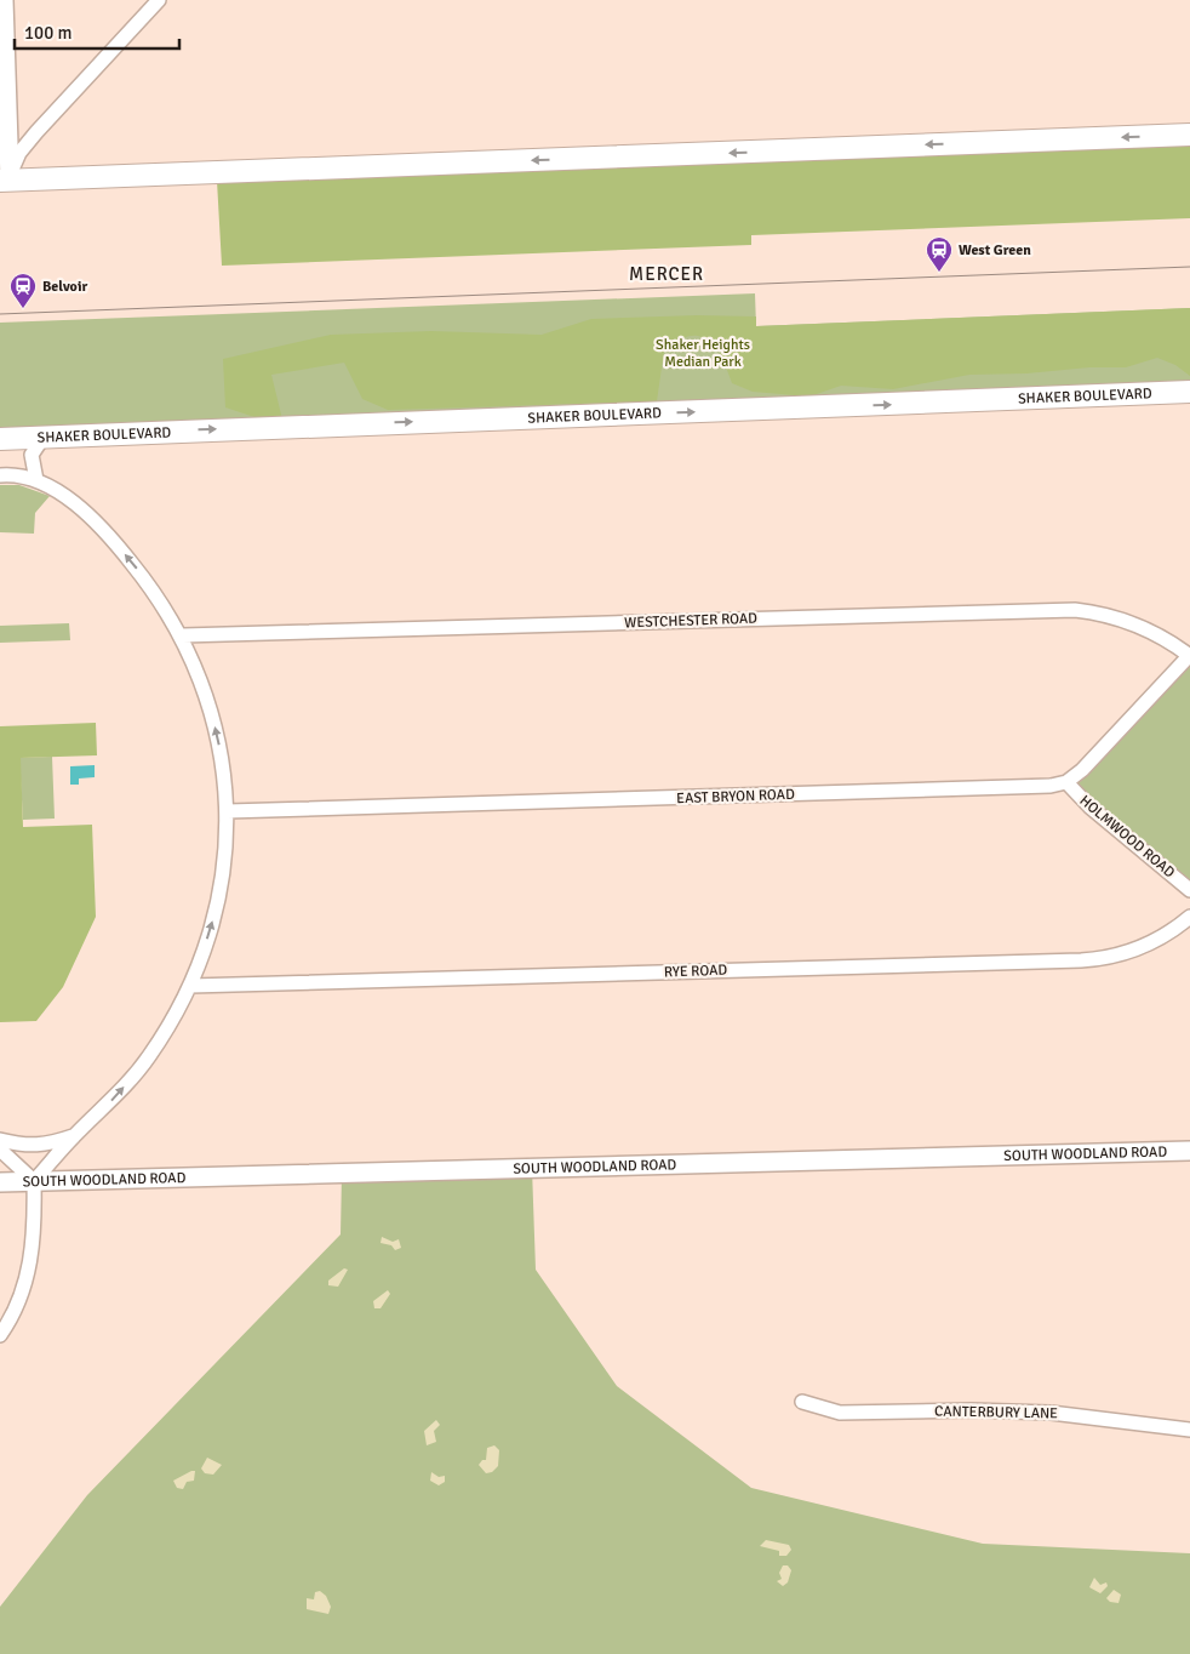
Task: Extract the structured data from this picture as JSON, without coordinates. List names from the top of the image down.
{
  "streets": {
    "main road": ["SHAKER BOULEVARD"],
    "street": [
      "WESTCHESTER ROAD",
      "EAST BRYON ROAD",
      "HOLMWOOD ROAD",
      "RYE ROAD",
      "SOUTH WOODLAND ROAD",
      "CANTERBURY LANE"
    ]
  },
  "crossings": [
    ["EAST BRYON ROAD", "HOLMWOOD ROAD"]
  ],
  "one_way": ["SHAKER BOULEVARD"],
  "districts": ["MERCER"],
  "parks": ["Shaker Heights Median Park"],
  "places": {
    "station": ["West Green", "Belvoir"]
  },
  "scale_bar": "100 m"
}
